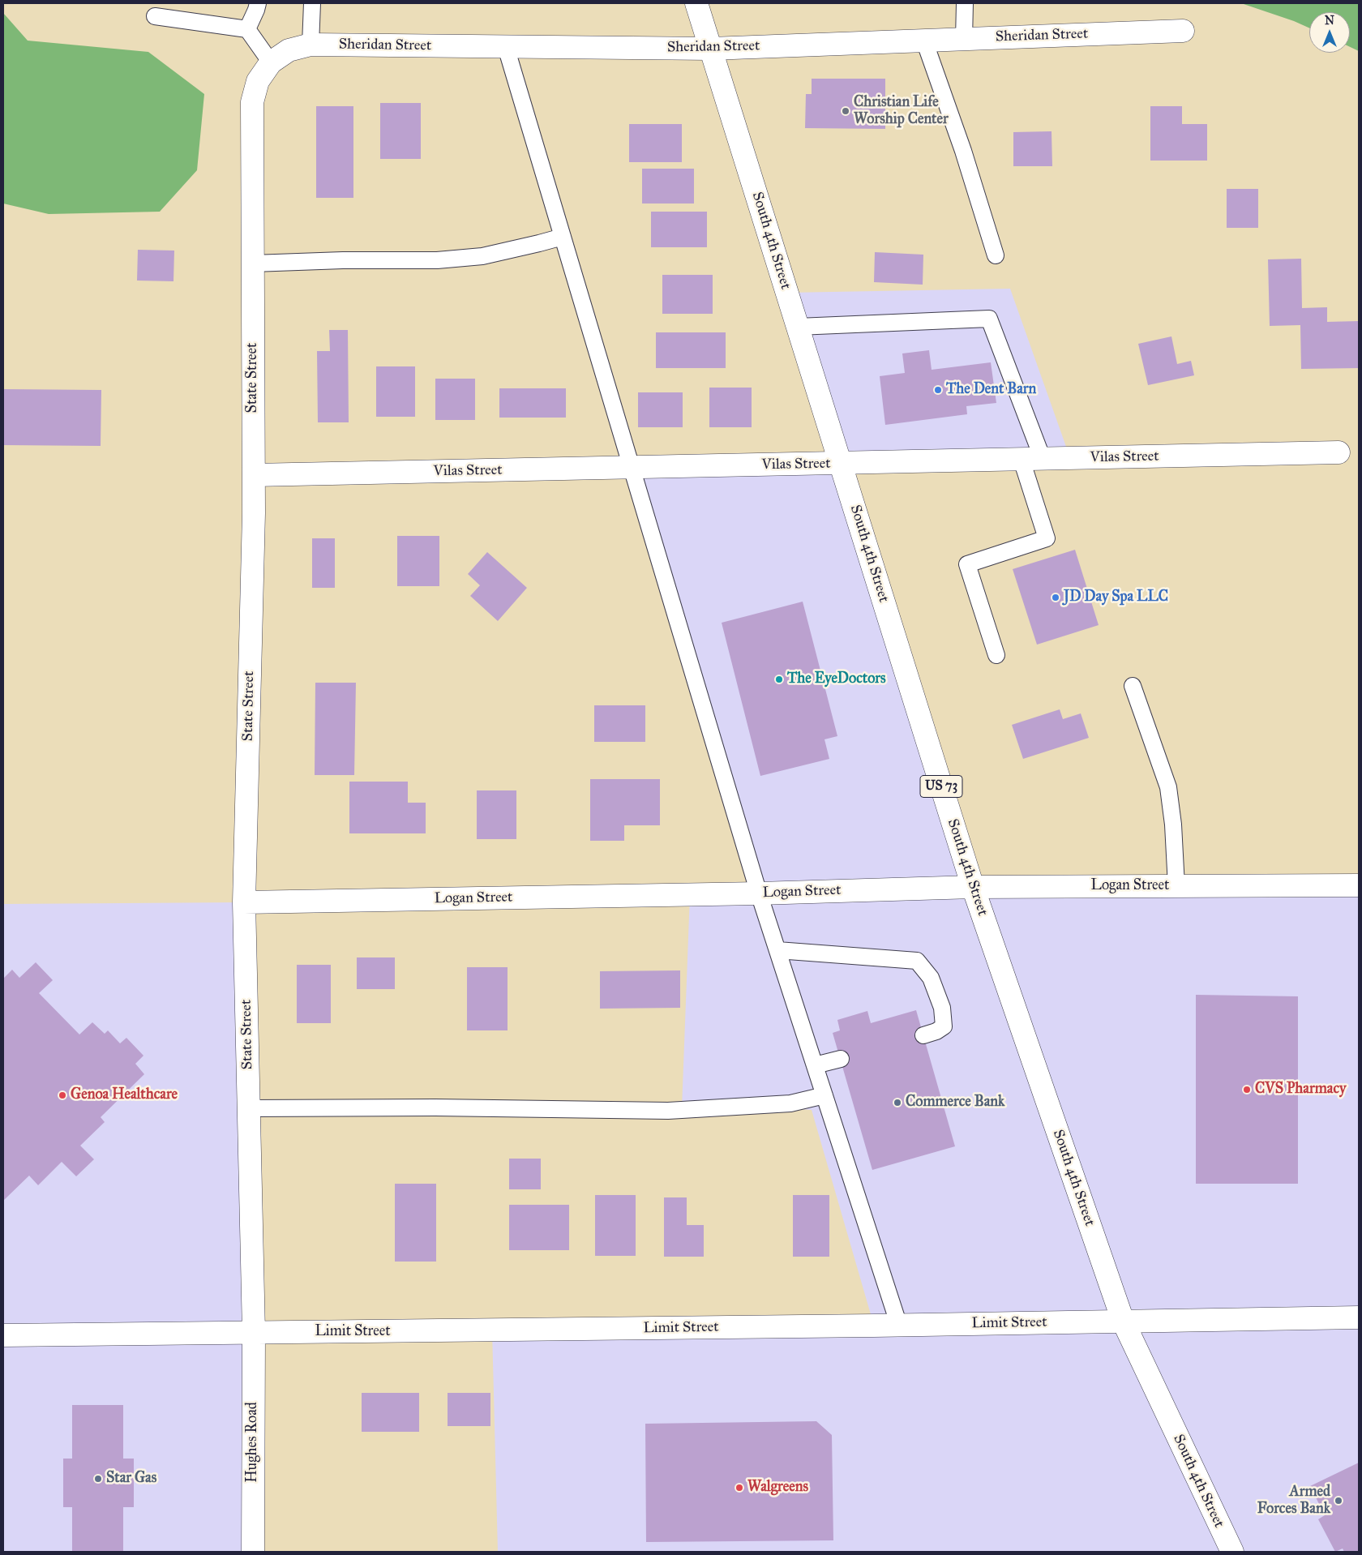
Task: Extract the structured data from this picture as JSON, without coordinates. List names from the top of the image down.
{
  "streets": {
    "main road": [
      "Sheridan Street",
      "South 4th Street",
      "State Street",
      "Vilas Street",
      "US 73",
      "Logan Street",
      "Limit Street",
      "Hughes Road"
    ]
  },
  "crossings": [
    ["Sheridan Street", "South 4th Street"],
    ["Sheridan Street", "State Street"],
    ["South 4th Street", "Vilas Street"],
    ["South 4th Street", "Logan Street"],
    ["South 4th Street", "Limit Street"],
    ["State Street", "Vilas Street"],
    ["State Street", "Logan Street"],
    ["State Street", "Limit Street"],
    ["State Street", "Hughes Road"],
    ["Limit Street", "Hughes Road"]
  ],
  "places": [
    "Christian Life Worship Center",
    "The Dent Barn",
    "JD Day Spa LLC",
    "The EyeDoctors",
    "CVS Pharmacy",
    "Genoa Healthcare",
    "Commerce Bank",
    "Star Gas",
    "Walgreens",
    "Armed Forces Bank"
  ],
  "north": "top"
}
